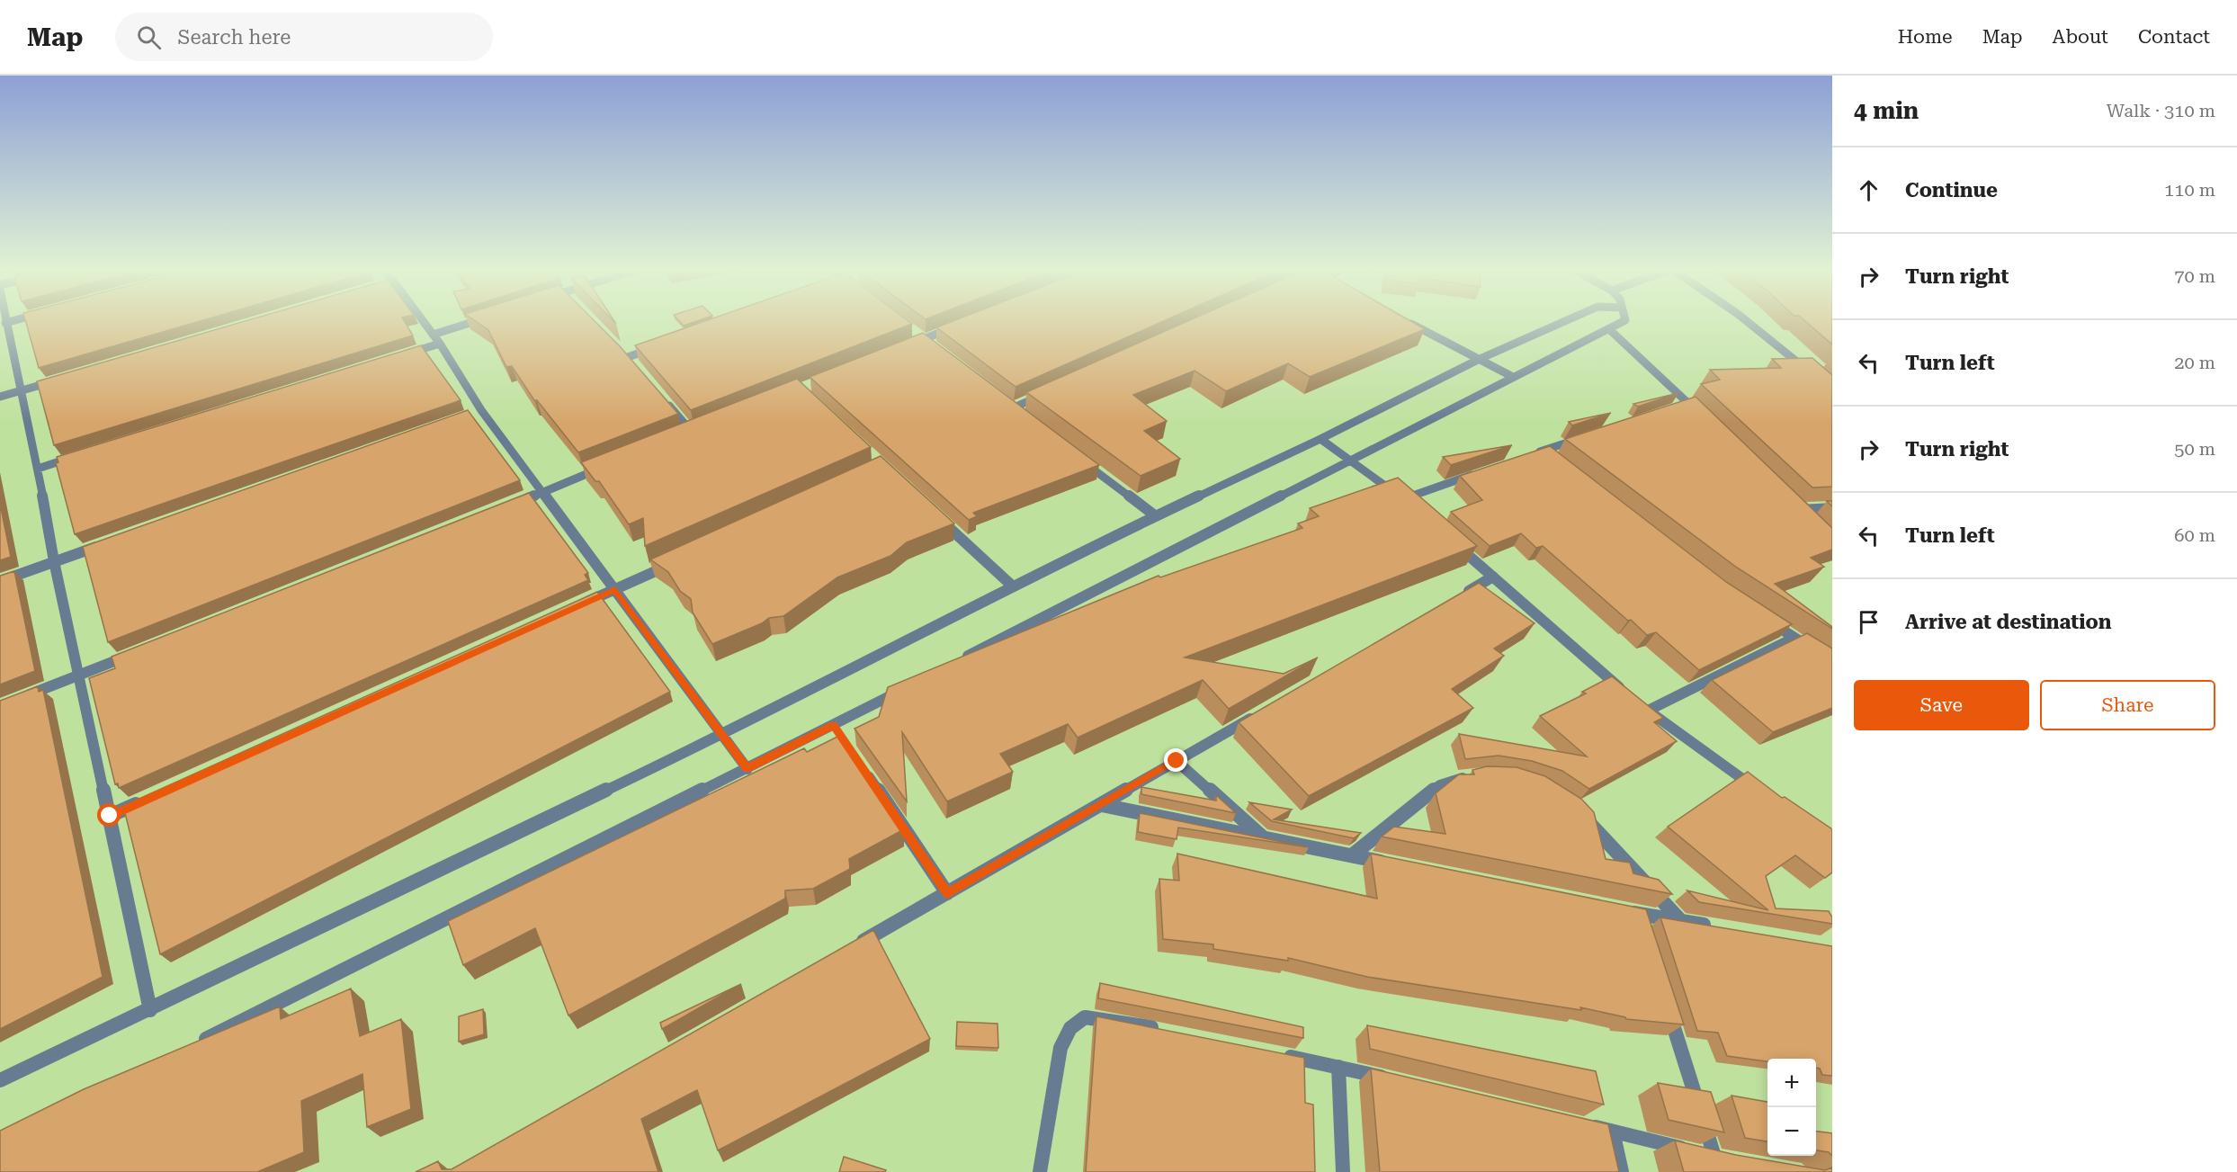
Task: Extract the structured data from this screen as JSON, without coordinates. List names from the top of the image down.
{
  "page": {
    "header": "Map",
    "search": "Search here",
    "nav": [
      "Home",
      "Map",
      "About",
      "Contact"
    ],
    "heading": ["4 min", "Walk · 310 m"],
    "list": [
      ["Continue", "110 m"],
      ["Turn right", "70 m"],
      ["Turn left", "20 m"],
      ["Turn right", "50 m"],
      ["Turn left", "60 m"],
      "Arrive at destination"
    ],
    "buttons": ["Save", "Share"],
    "map_buttons": ["+", "−"]
  }
}
